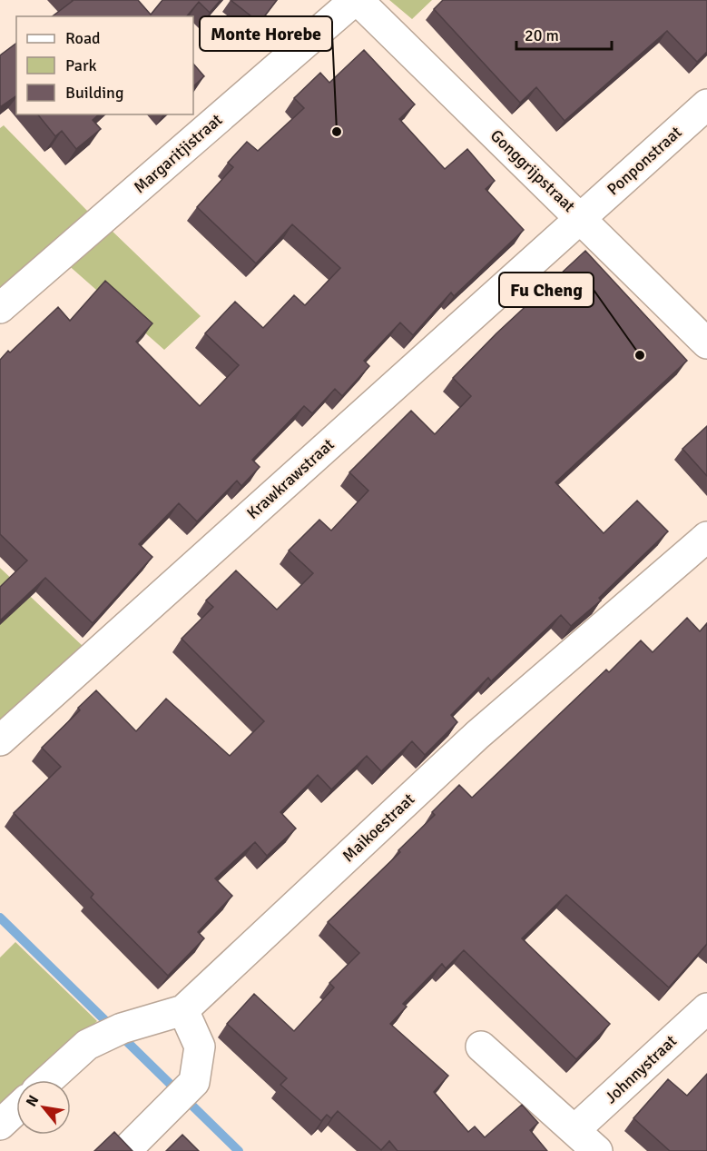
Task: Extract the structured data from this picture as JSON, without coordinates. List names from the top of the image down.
{
  "streets": {
    "street": [
      "Margaritjistraat",
      "Ponponstraat",
      "Gonggrijpstraat",
      "Krawkrawstraat",
      "Maikoestraat",
      "Johnnystraat"
    ]
  },
  "crossings": [
    ["Margaritjistraat", "Gonggrijpstraat"],
    ["Ponponstraat", "Gonggrijpstraat"],
    ["Ponponstraat", "Krawkrawstraat"],
    ["Gonggrijpstraat", "Krawkrawstraat"]
  ],
  "places": ["Monte Horebe", "Fu Cheng"],
  "legend": ["Road", "Park", "Building"],
  "scale_bar": "20 m",
  "north": "top left"
}
